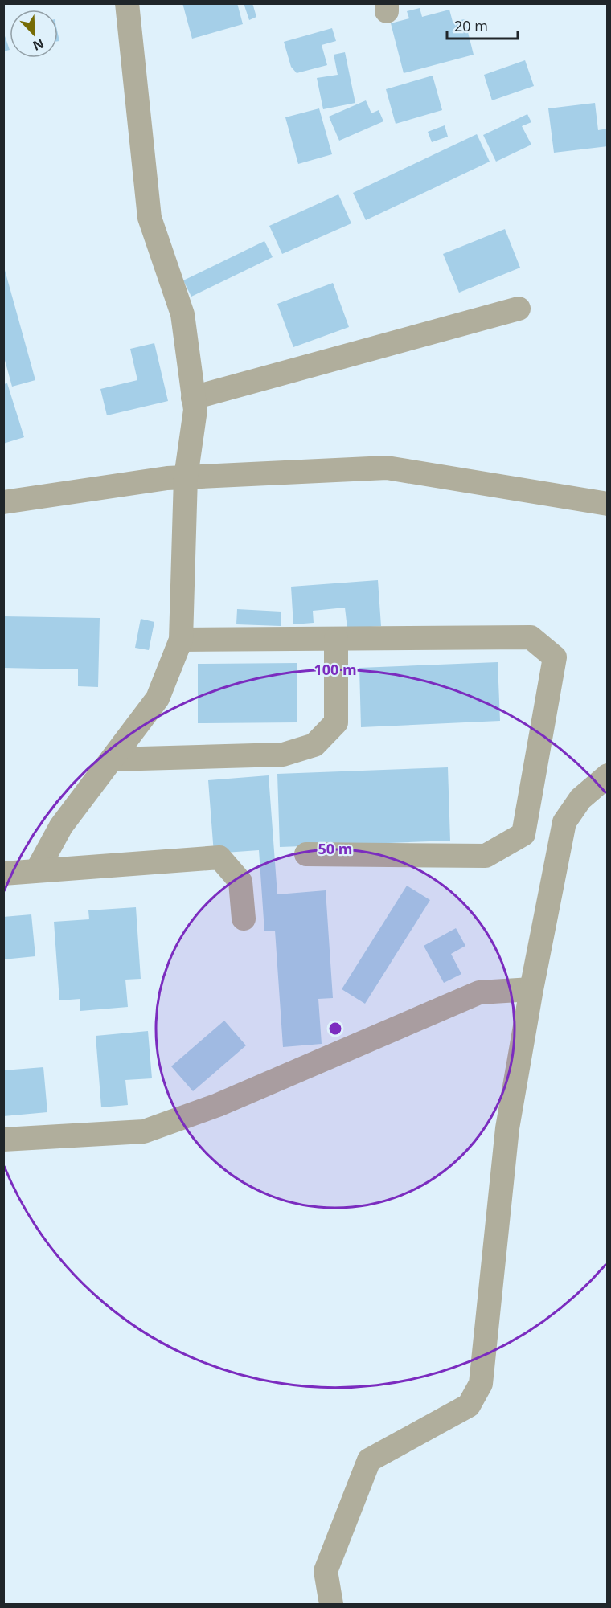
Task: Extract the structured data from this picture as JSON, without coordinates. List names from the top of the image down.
{
  "scale_bar": "20 m",
  "north": "bottom right",
  "rings": ["100 m", "50 m"]
}
